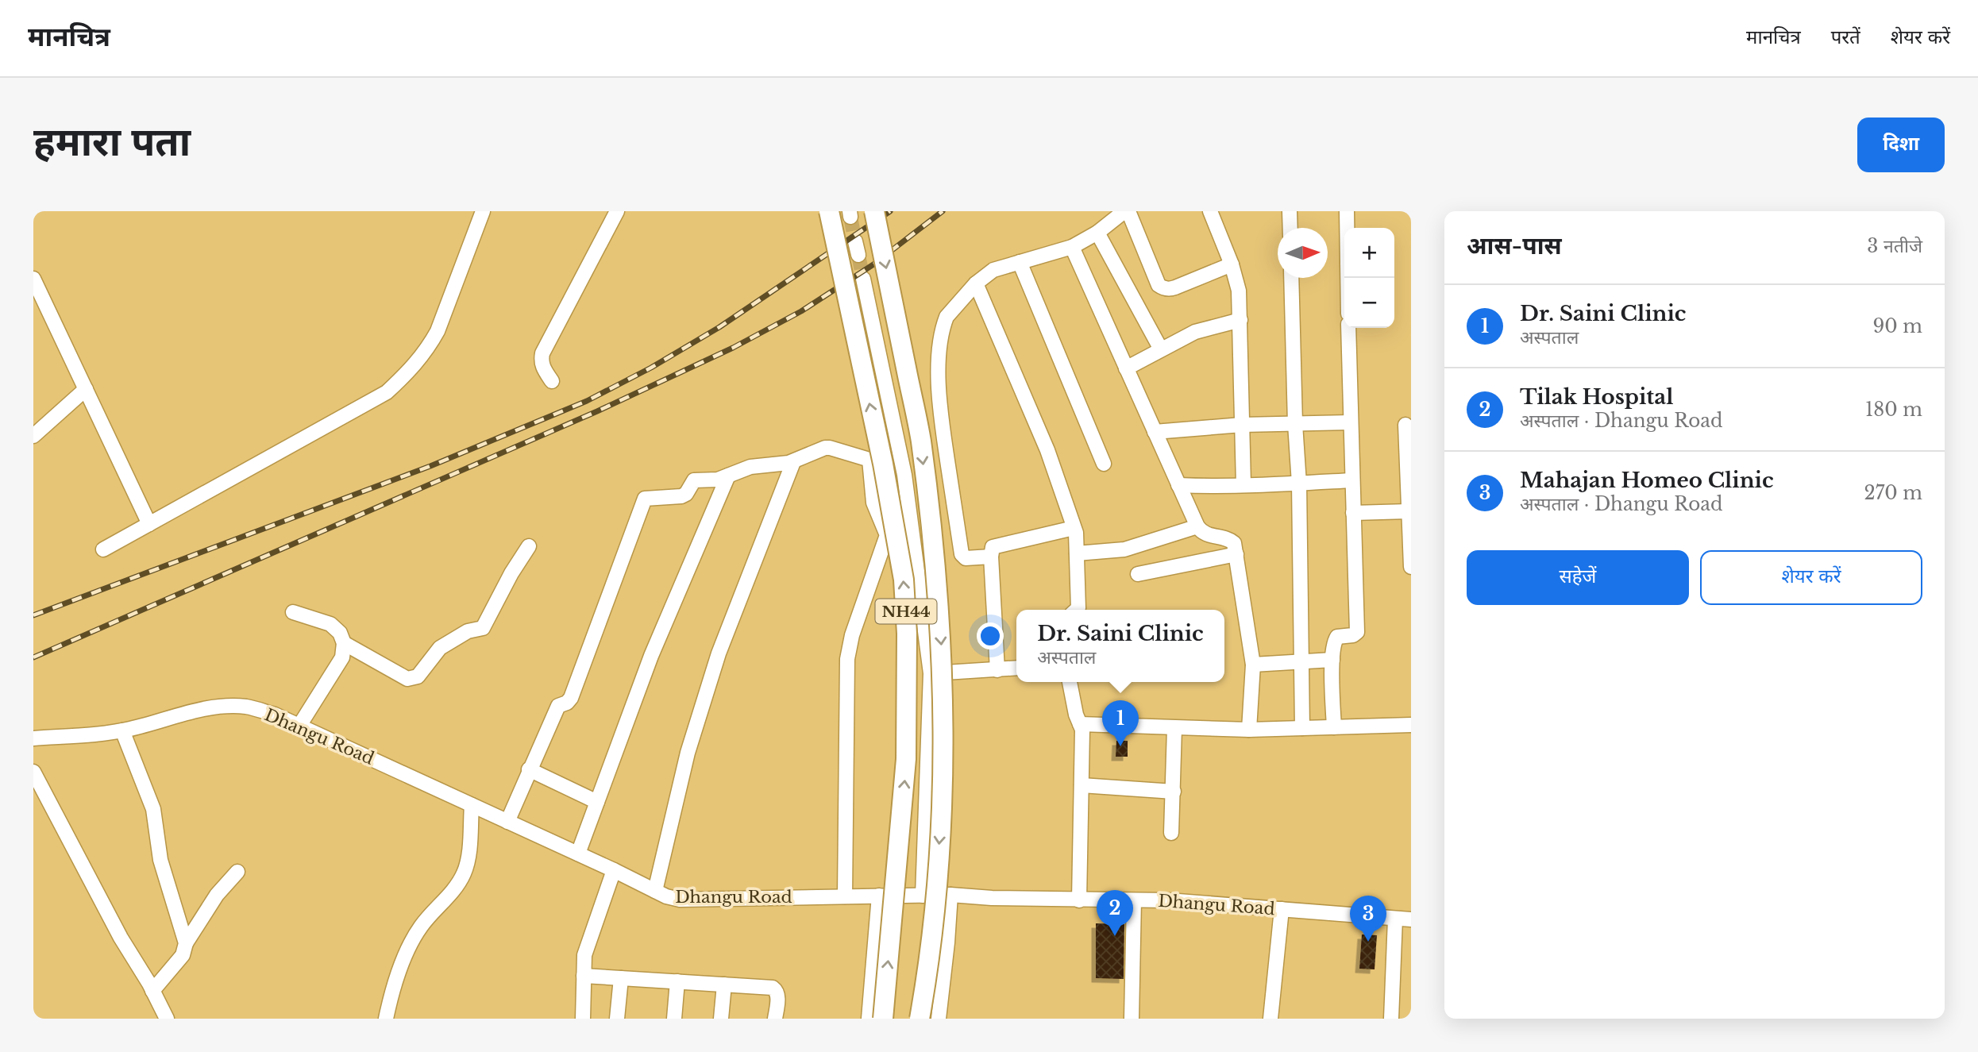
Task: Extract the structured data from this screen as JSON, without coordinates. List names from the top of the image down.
{
  "streets": {
    "highway": ["NH44"],
    "street": ["Dhangu Road"]
  },
  "north": "right",
  "page": {
    "header": "मानचित्र",
    "nav": ["मानचित्र", "परतें", "शेयर करें"],
    "title": "हमारा पता",
    "buttons": [
      "दिशा",
      ["सहेजें", "शेयर करें"]
    ],
    "heading": ["आस-पास", "3 नतीजे"],
    "map_buttons": ["+", "−"],
    "list": [
      {
        "mark": "1",
        "name": "Dr. Saini Clinic",
        "note": "अस्पताल",
        "value": "90 m"
      },
      {
        "mark": "2",
        "name": "Tilak Hospital",
        "note": "अस्पताल · Dhangu Road",
        "value": "180 m"
      },
      {
        "mark": "3",
        "name": "Mahajan Homeo Clinic",
        "note": "अस्पताल · Dhangu Road",
        "value": "270 m"
      }
    ],
    "popup": ["Dr. Saini Clinic", "अस्पताल"],
    "pins": ["1", "2", "3"]
  }
}
